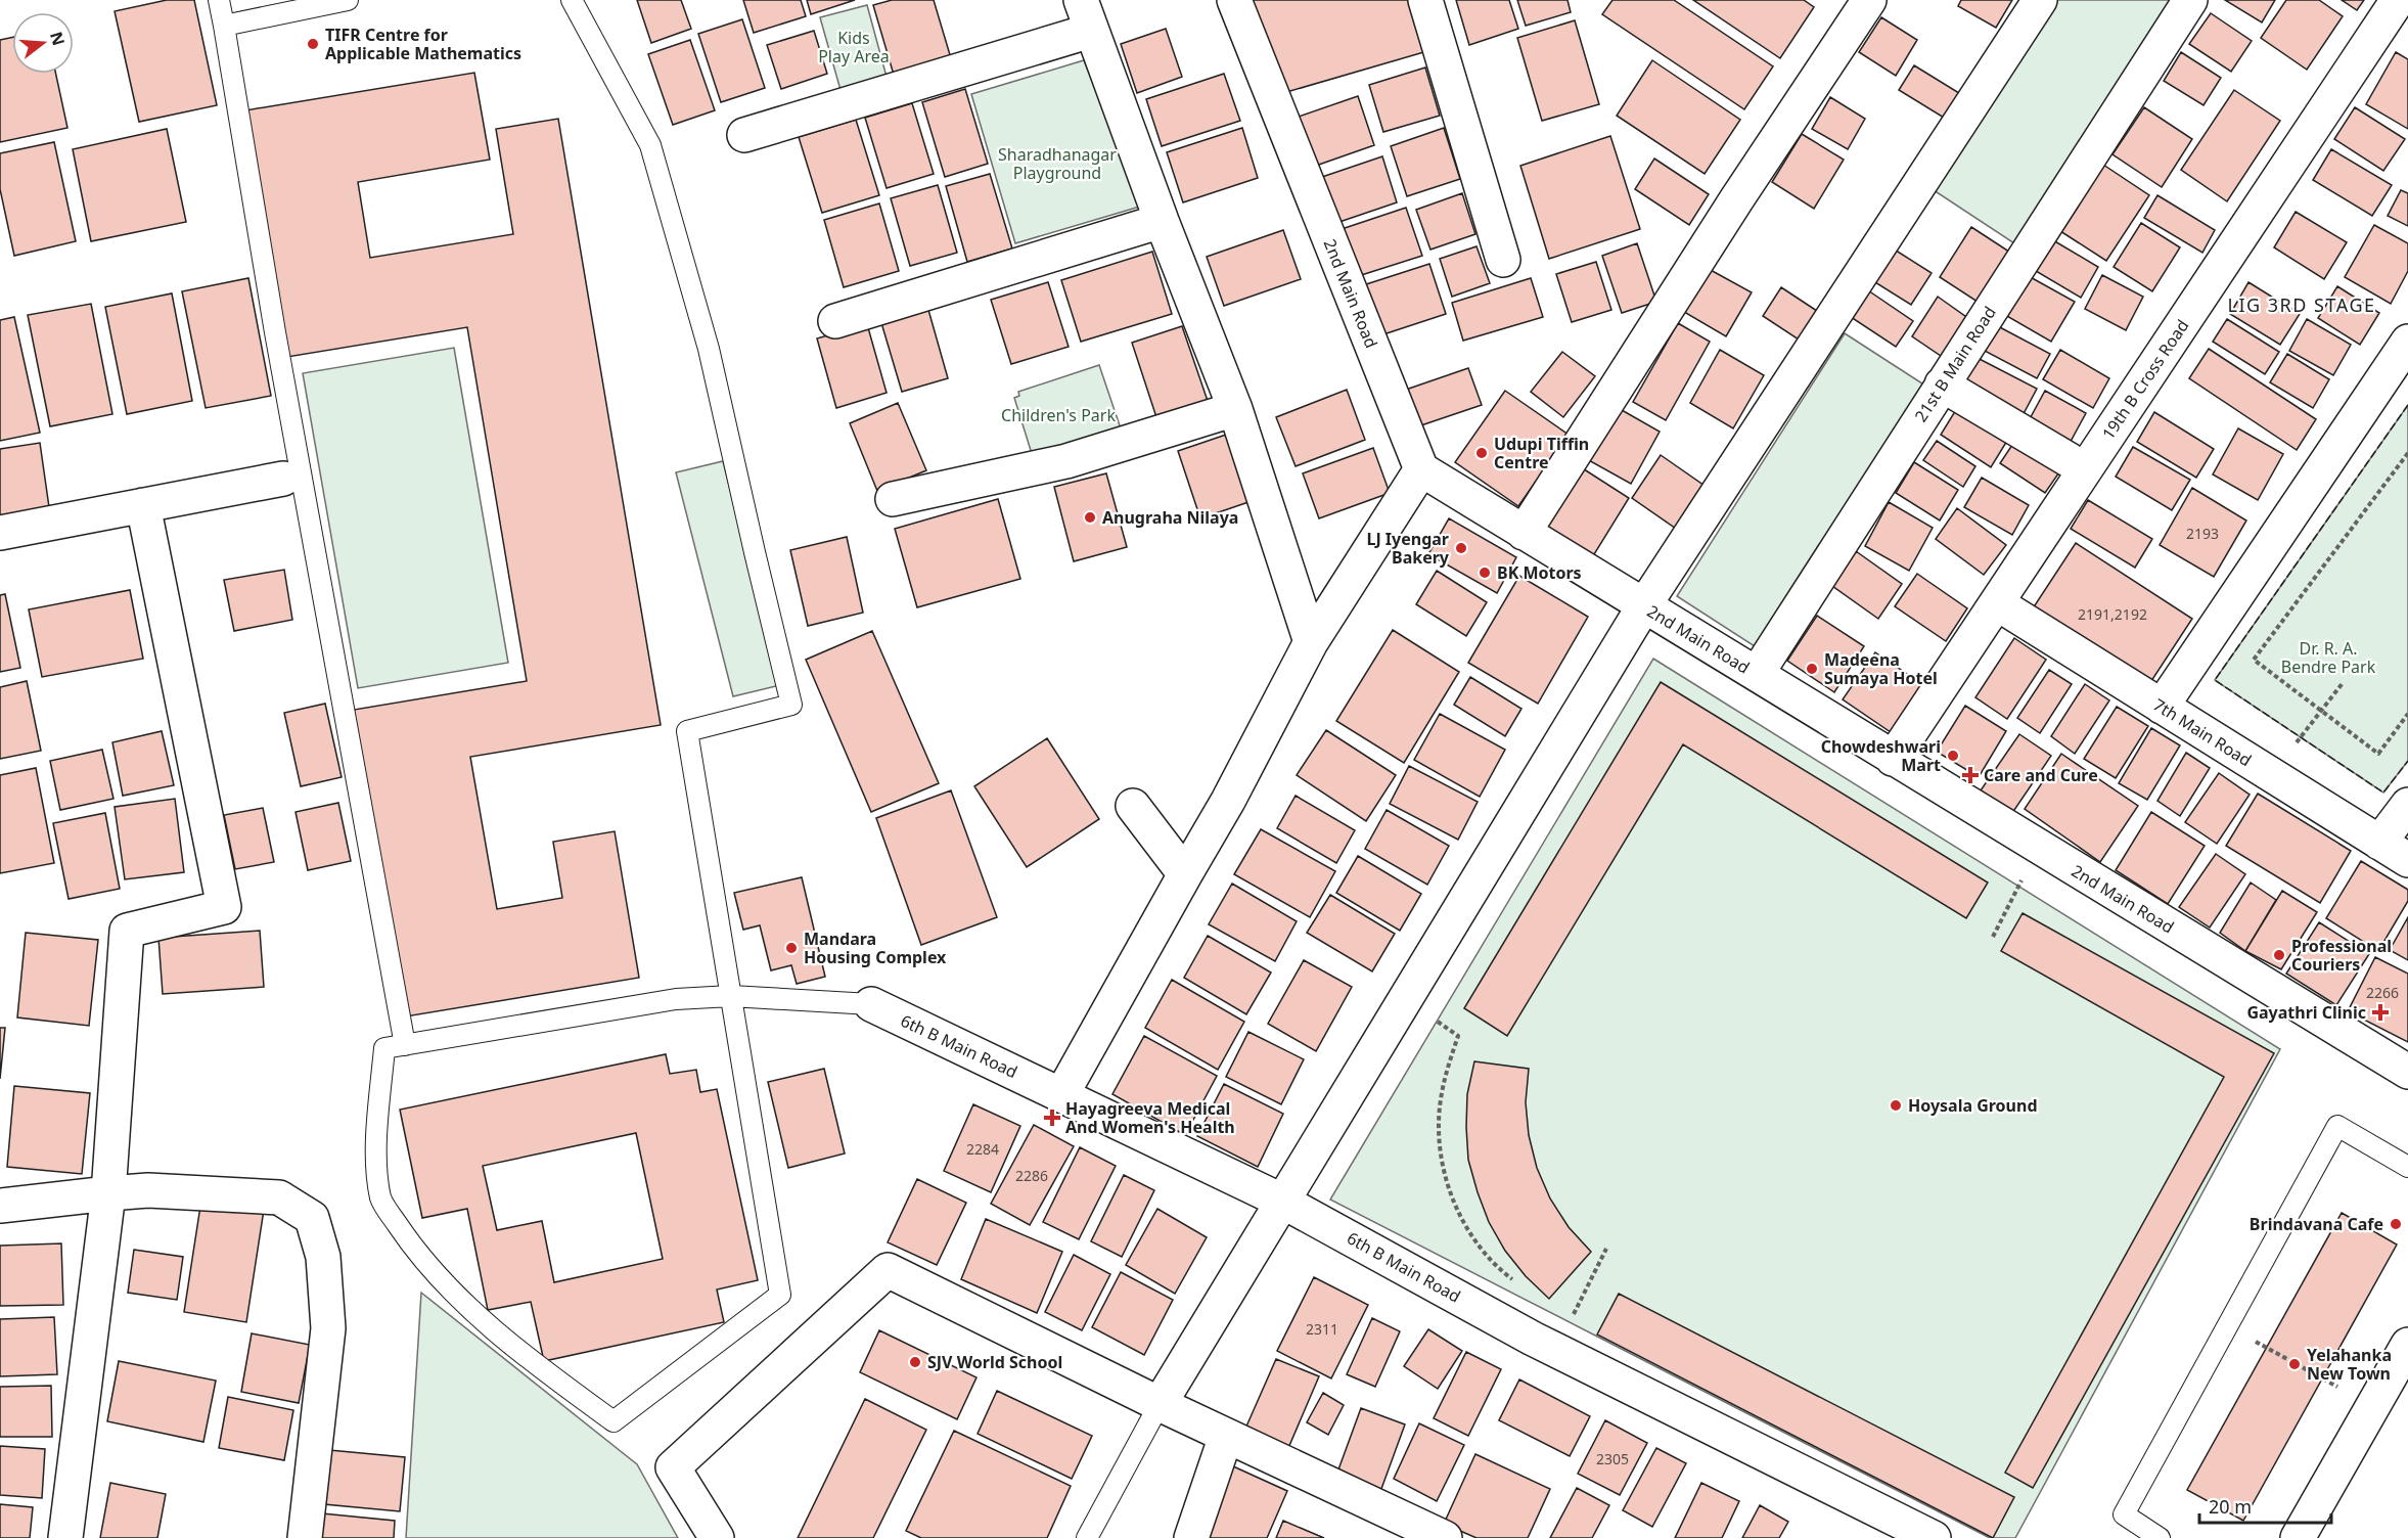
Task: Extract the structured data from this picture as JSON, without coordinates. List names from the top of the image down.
{
  "streets": {
    "street": [
      "2nd Main Road",
      "21st B Main Road",
      "19th B Cross Road",
      "7th Main Road",
      "6th B Main Road"
    ]
  },
  "crossings": [
    ["2nd Main Road", "21st B Main Road"],
    ["2nd Main Road", "19th B Cross Road"],
    ["19th B Cross Road", "7th Main Road"]
  ],
  "districts": ["LIG 3RD STAGE"],
  "parks": [
    "Kids Play Area",
    "Sharadhanagar Playground",
    "Children's Park",
    "Dr. R. A. Bendre Park"
  ],
  "places": {
    "other": [
      "TIFR Centre for Applicable Mathematics",
      "Udupi Tiffin Centre",
      "Anugraha Nilaya",
      "LJ Iyengar Bakery",
      "BK Motors",
      "Madeena Sumaya Hotel",
      "Chowdeshwari Mart",
      "Mandara Housing Complex",
      "Professional Couriers",
      "Hoysala Ground",
      "Brindavana Cafe",
      "SJV World School",
      "Yelahanka New Town"
    ],
    "health": ["Care and Cure", "Gayathri Clinic", "Hayagreeva Medical And Women's Health"]
  },
  "house_numbers": [
    "2193",
    "2191,2192",
    "2266",
    "2284",
    "2286",
    "2311",
    "2305"
  ],
  "scale_bar": "20 m",
  "north": "right"
}
